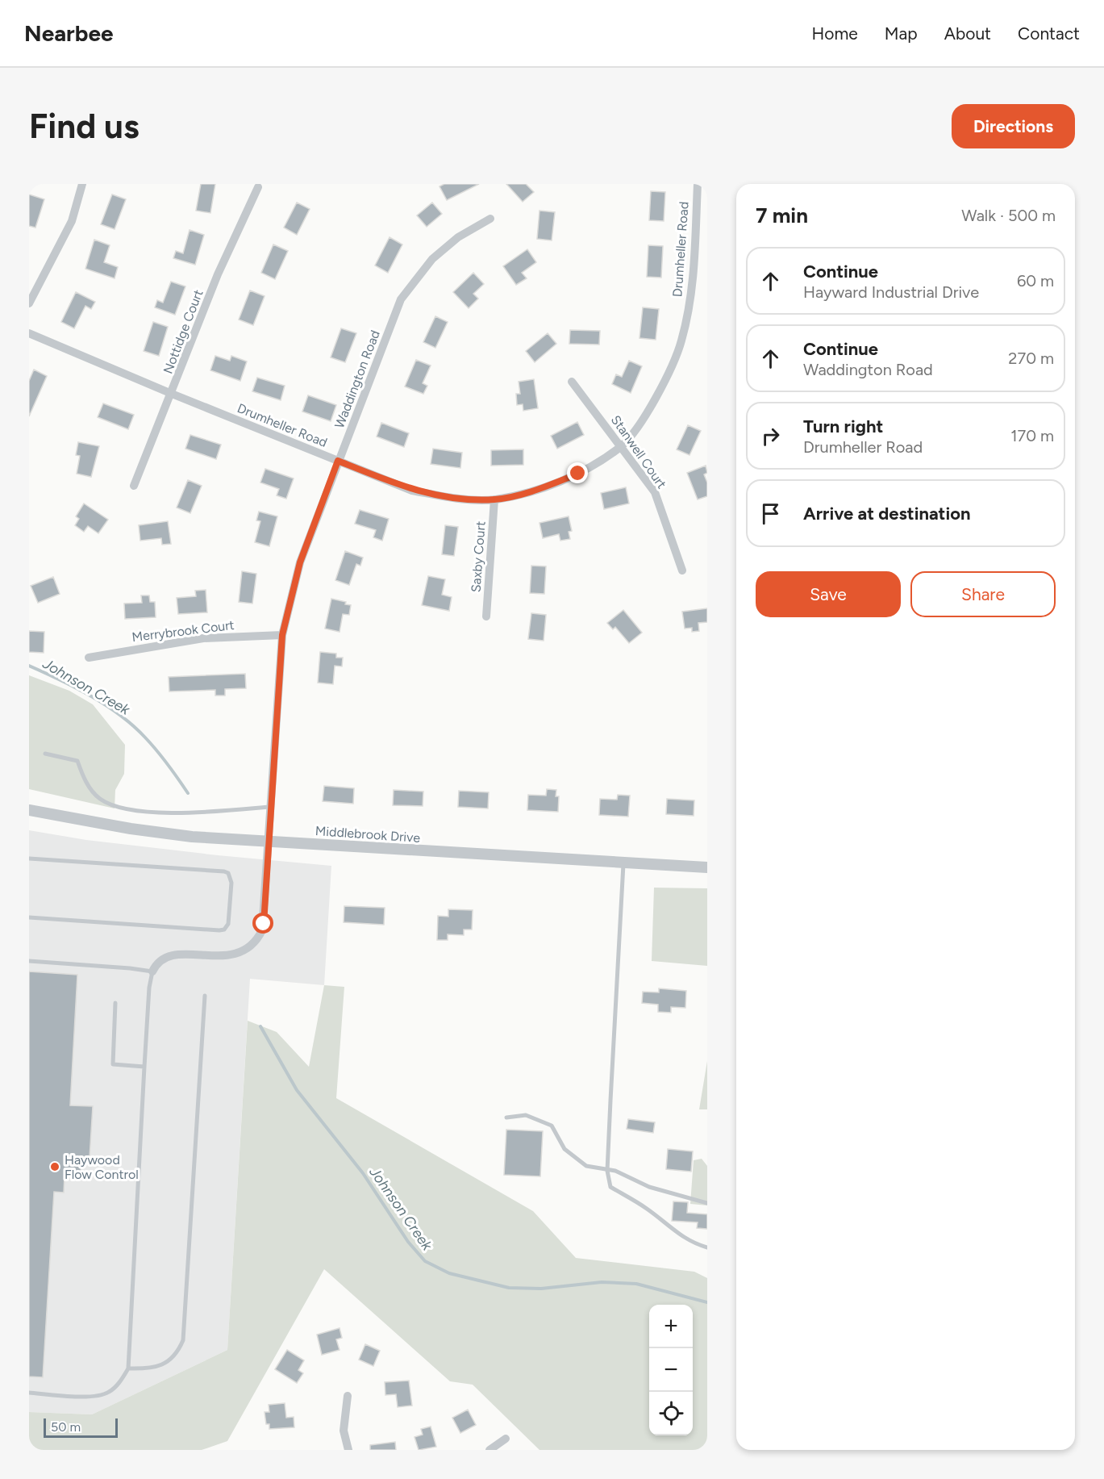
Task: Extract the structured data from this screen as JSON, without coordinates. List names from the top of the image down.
{
  "streets": {
    "street": [
      "Drumheller Road",
      "Nottidge Court",
      "Waddington Road",
      "Stanwell Court",
      "Saxby Court",
      "Merrybrook Court",
      "Middlebrook Drive"
    ]
  },
  "crossings": [
    ["Drumheller Road", "Nottidge Court"],
    ["Drumheller Road", "Waddington Road"],
    ["Drumheller Road", "Stanwell Court"],
    ["Drumheller Road", "Saxby Court"],
    ["Waddington Road", "Merrybrook Court"],
    ["Waddington Road", "Middlebrook Drive"]
  ],
  "water": ["Johnson Creek"],
  "places": ["Haywood Flow Control"],
  "scale_bar": "50 m",
  "page": {
    "header": "Nearbee",
    "nav": [
      "Home",
      "Map",
      "About",
      "Contact"
    ],
    "buttons": [
      "Directions",
      ["Save", "Share"]
    ],
    "title": "Find us",
    "heading": ["7 min", "Walk · 500 m"],
    "list": [
      ["Continue", "Hayward Industrial Drive", "60 m"],
      ["Continue", "Waddington Road", "270 m"],
      ["Turn right", "Drumheller Road", "170 m"],
      "Arrive at destination"
    ],
    "map_buttons": ["+", "−"],
    "scale": "50 m"
  }
}
